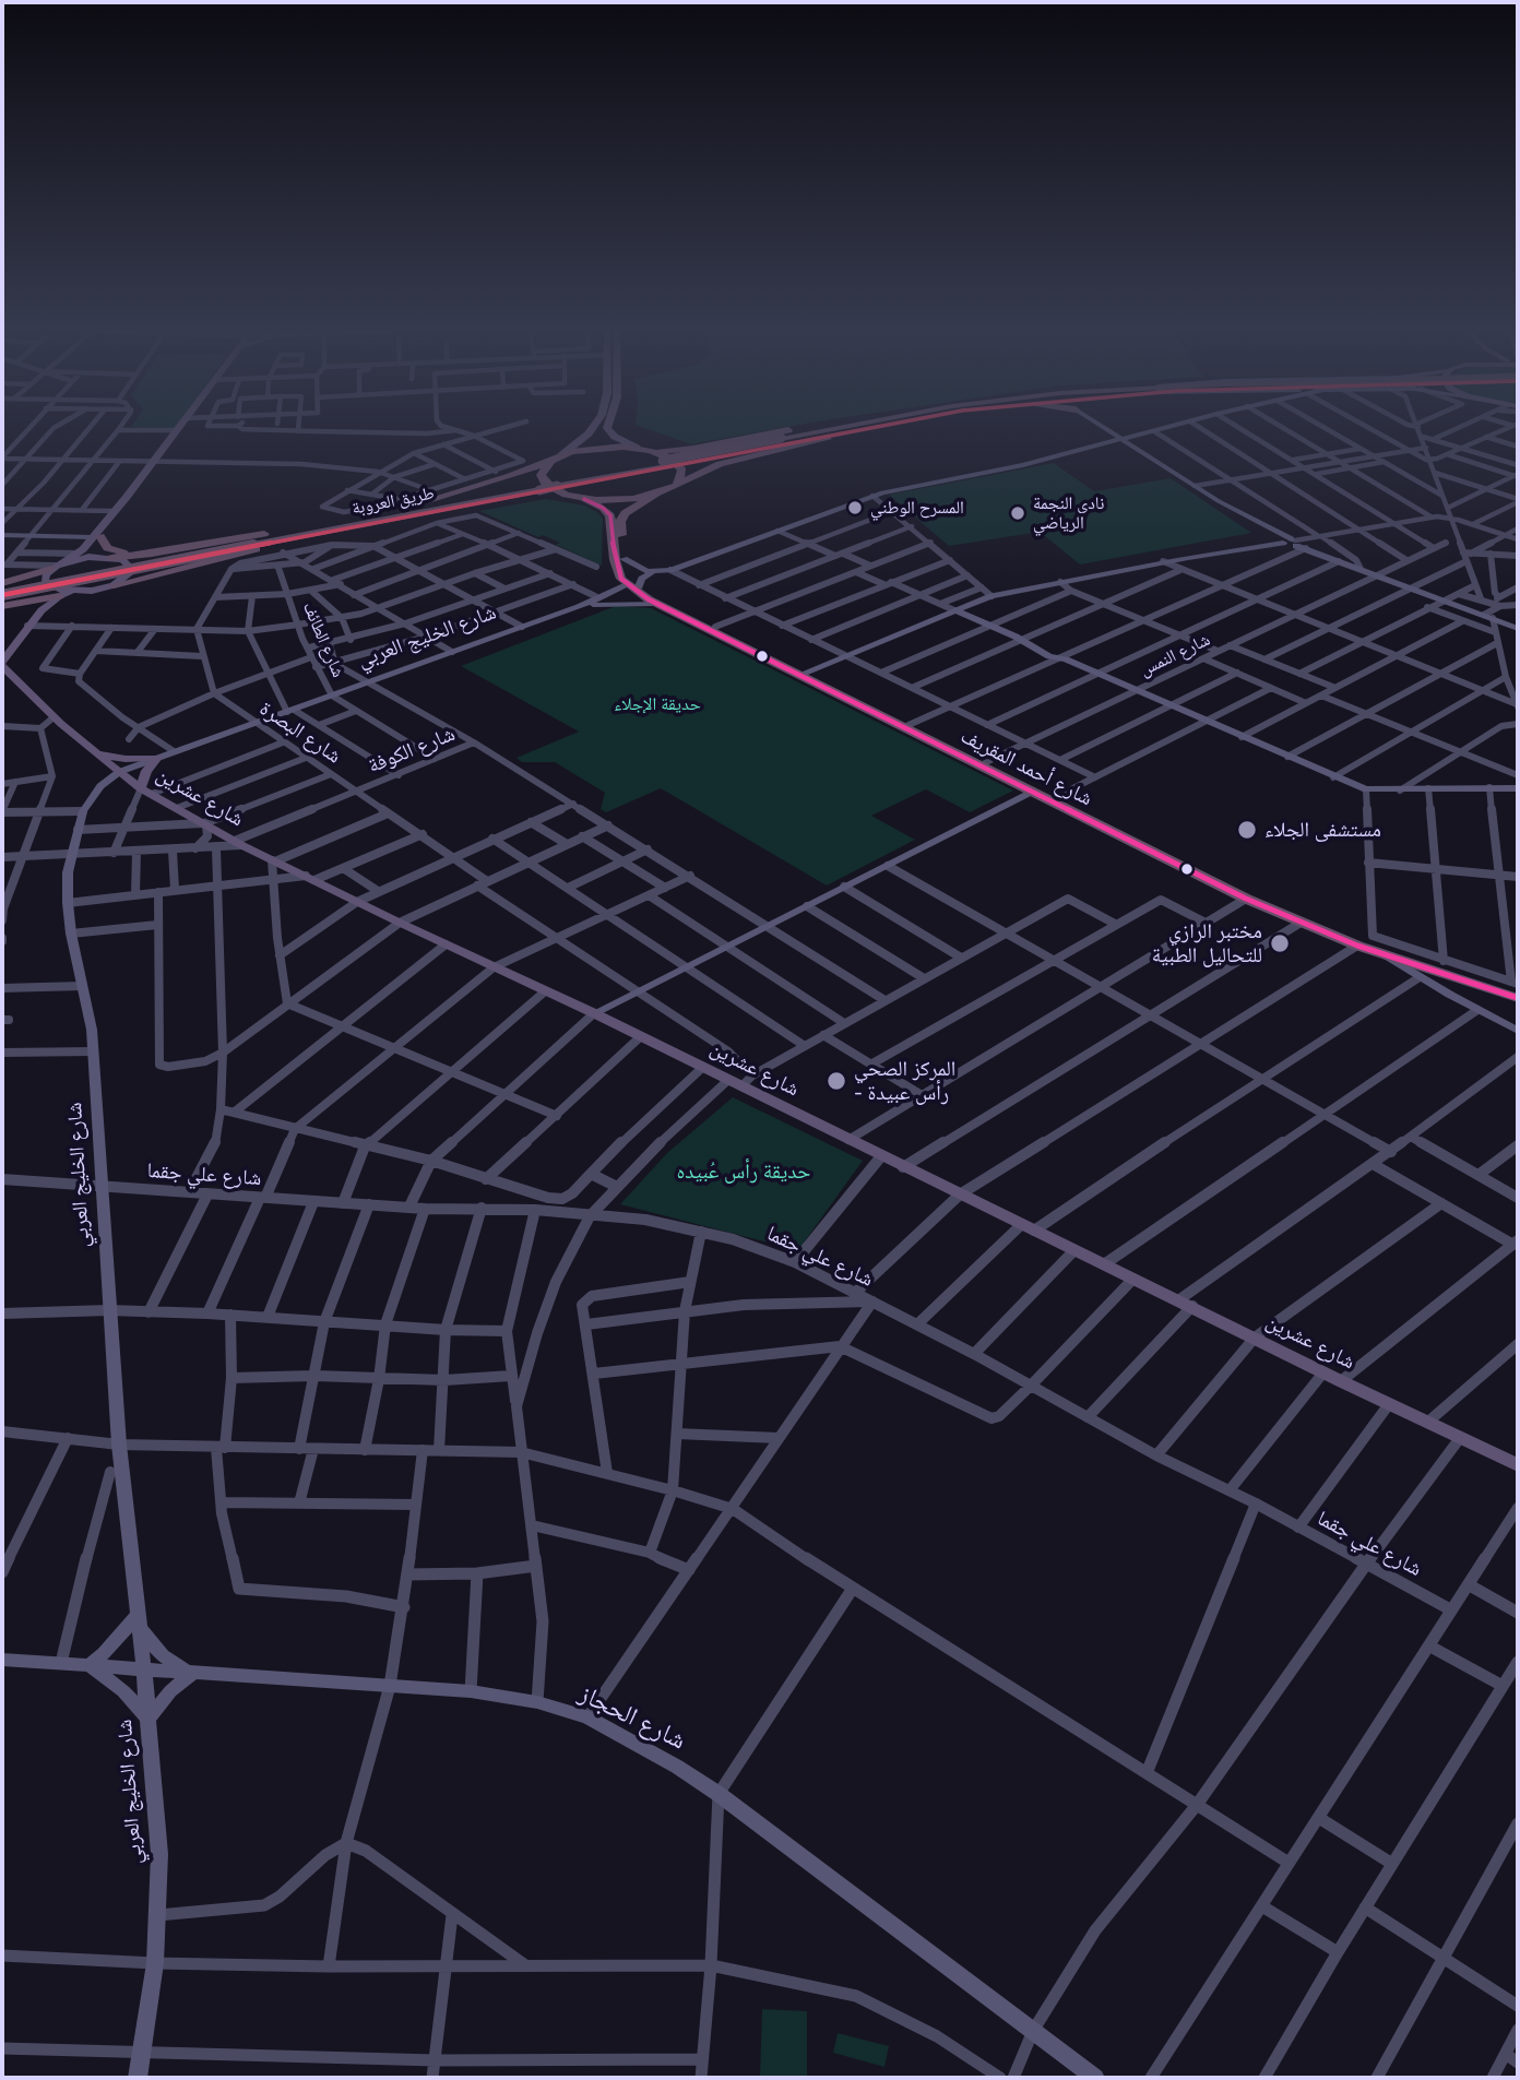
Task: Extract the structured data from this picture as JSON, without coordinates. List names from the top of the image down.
{
  "streets": {
    "highway": ["طريق العروبة", "شارع أحمد المقريف"],
    "main road": ["شارع عشرين"],
    "street": [
      "شارع الخليج العربي",
      "شارع الطائف",
      "شارع النمس",
      "شارع البصرة",
      "شارع الكوفة",
      "شارع علي جقما",
      "شارع الحجاز"
    ]
  },
  "crossings": [
    ["شارع الخليج العربي", "شارع الطائف"],
    ["شارع الخليج العربي", "شارع البصرة"],
    ["شارع الخليج العربي", "شارع الكوفة"],
    ["شارع الخليج العربي", "شارع أحمد المقريف"],
    ["شارع الخليج العربي", "شارع عشرين"],
    ["شارع الخليج العربي", "شارع علي جقما"],
    ["شارع الخليج العربي", "شارع الحجاز"],
    ["شارع الطائف", "شارع الكوفة"],
    ["شارع النمس", "شارع أحمد المقريف"],
    ["شارع البصرة", "شارع الكوفة"],
    ["شارع الكوفة", "شارع عشرين"]
  ],
  "parks": ["حديقة الإجلاء", "حديقة رأس عُبيده"],
  "places": [
    "المسرح الوطني",
    "نادي النجمة الرياضي",
    "مستشفى الجلاء",
    "مختبر الرازي للتحاليل الطبية",
    "المركز الصحي - رأس عبيدة"
  ]
}
